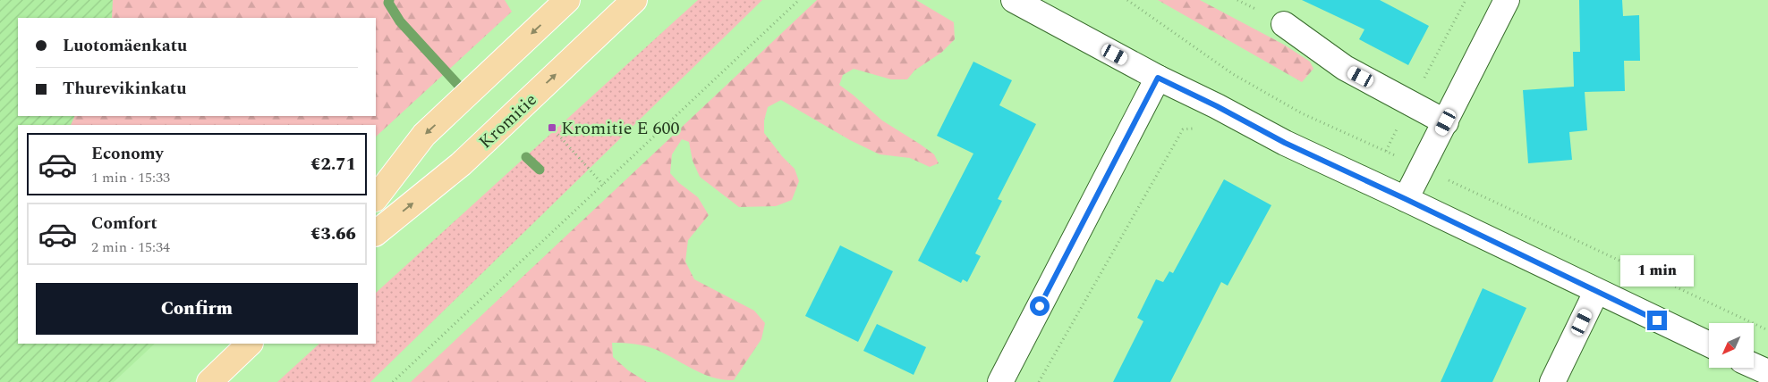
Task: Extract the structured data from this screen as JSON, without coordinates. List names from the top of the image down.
{
  "streets": {
    "main road": ["Kromitie"]
  },
  "places": {
    "transit": ["Kromitie E 600"]
  },
  "north": "bottom left",
  "page": {
    "banner": ["Luotomäenkatu", "Thurevikinkatu"],
    "list": [
      {
        "name": "Economy",
        "note": "1 min · 15:33",
        "value": "€2.71"
      },
      {
        "name": "Comfort",
        "note": "2 min · 15:34",
        "value": "€3.66"
      }
    ],
    "bubble": "1 min",
    "buttons": "Confirm"
  }
}
